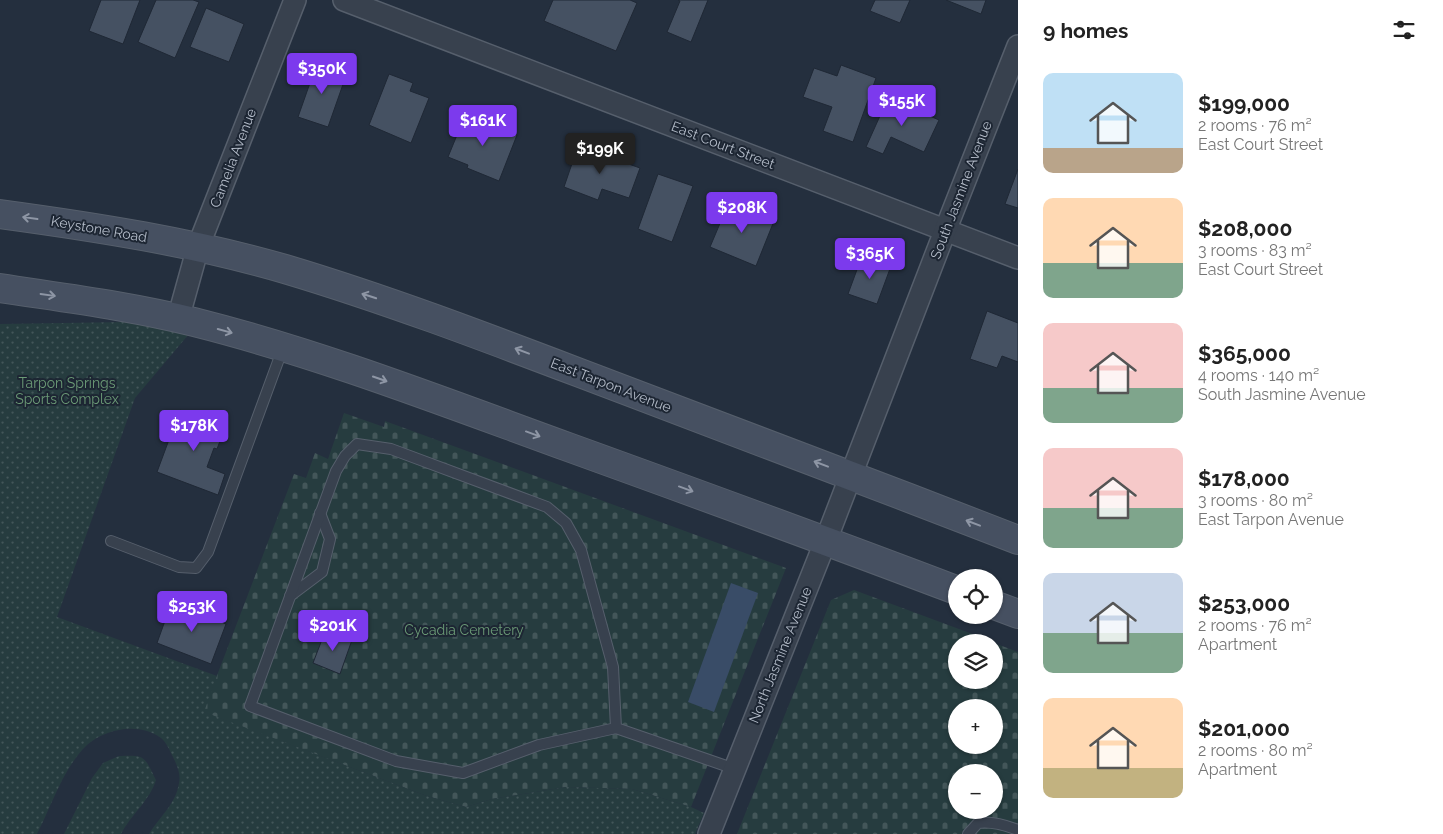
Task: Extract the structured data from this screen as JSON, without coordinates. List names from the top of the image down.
{
  "streets": {
    "main road": ["Keystone Road", "East Tarpon Avenue"],
    "street": [
      "East Court Street",
      "Camelia Avenue",
      "South Jasmine Avenue",
      "North Jasmine Avenue"
    ]
  },
  "crossings": [
    ["East Court Street", "South Jasmine Avenue"],
    ["Camelia Avenue", "Keystone Road"],
    ["Camelia Avenue", "East Tarpon Avenue"],
    ["South Jasmine Avenue", "East Tarpon Avenue"],
    ["South Jasmine Avenue", "North Jasmine Avenue"],
    ["Keystone Road", "East Tarpon Avenue"],
    ["East Tarpon Avenue", "North Jasmine Avenue"]
  ],
  "parks": ["Tarpon Springs Sports Complex", "Cycadia Cemetery"],
  "page": {
    "heading": "9 homes",
    "price": [
      "$350K",
      "$155K",
      "$161K",
      "$199K",
      "$208K",
      "$365K",
      "$178K",
      "$253K",
      "$201K"
    ],
    "list": [
      {
        "name": "$199,000",
        "note": "2 rooms · 76 m² · East Court Street"
      },
      {
        "name": "$208,000",
        "note": "3 rooms · 83 m² · East Court Street"
      },
      {
        "name": "$365,000",
        "note": "4 rooms · 140 m² · South Jasmine Avenue"
      },
      {
        "name": "$178,000",
        "note": "3 rooms · 80 m² · East Tarpon Avenue"
      },
      {
        "name": "$253,000",
        "note": "2 rooms · 76 m² · Apartment"
      },
      {
        "name": "$201,000",
        "note": "2 rooms · 80 m² · Apartment"
      }
    ],
    "map_buttons": ["+", "−"]
  }
}
